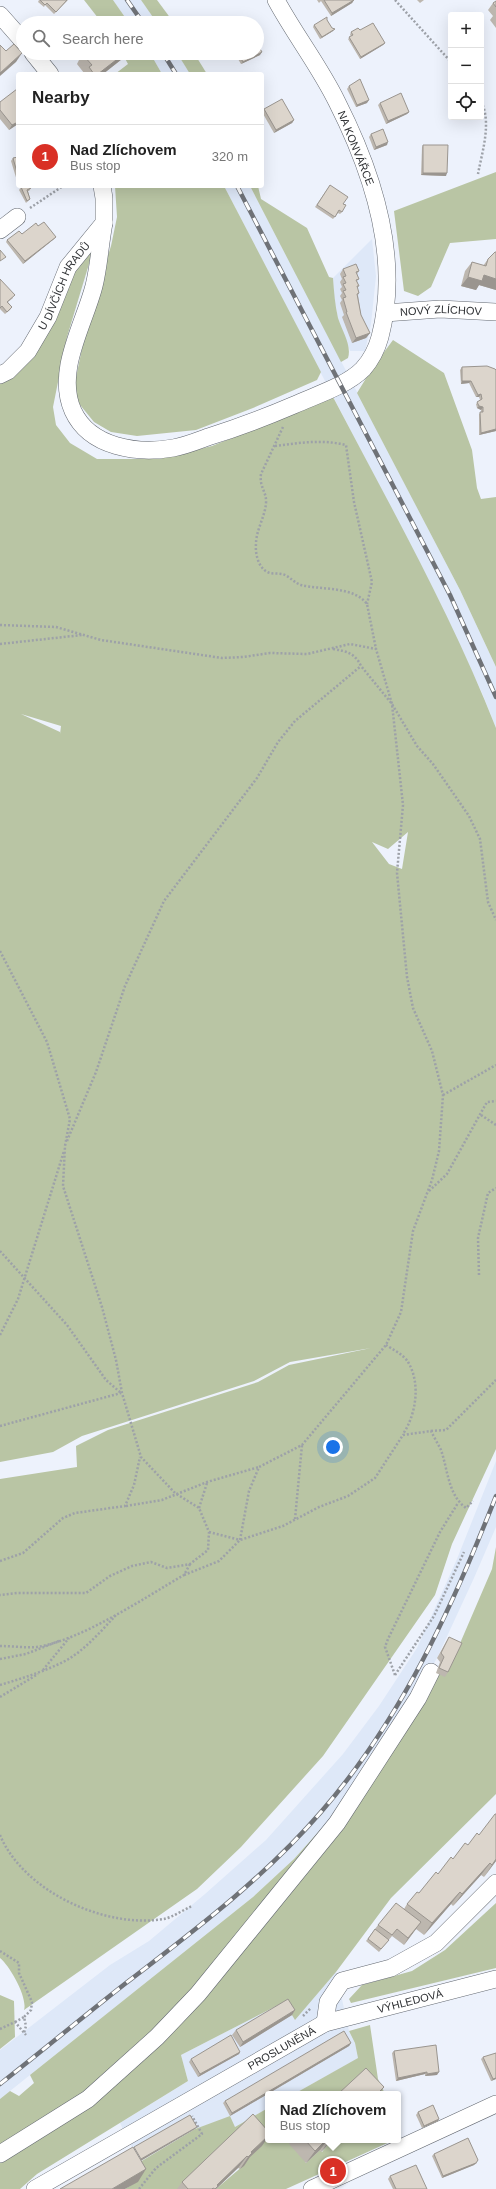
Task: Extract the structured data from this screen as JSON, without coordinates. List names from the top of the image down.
{
  "streets": {
    "street": [
      "NA KONVÁŘCE",
      "U DÍVČÍCH HRADŮ",
      "NOVÝ ZLÍCHOV",
      "VÝHLEDOVÁ",
      "PROSLUNĚNÁ"
    ]
  },
  "crossings": [
    ["NA KONVÁŘCE", "U DÍVČÍCH HRADŮ"],
    ["NA KONVÁŘCE", "NOVÝ ZLÍCHOV"],
    ["VÝHLEDOVÁ", "PROSLUNĚNÁ"]
  ],
  "page": {
    "map_buttons": ["+", "−"],
    "search": "Search here",
    "heading": "Nearby",
    "list": [
      {
        "mark": "1",
        "name": "Nad Zlíchovem",
        "note": "Bus stop",
        "value": "320 m"
      }
    ],
    "popup": ["Nad Zlíchovem", "Bus stop"],
    "pins": "1"
  }
}
